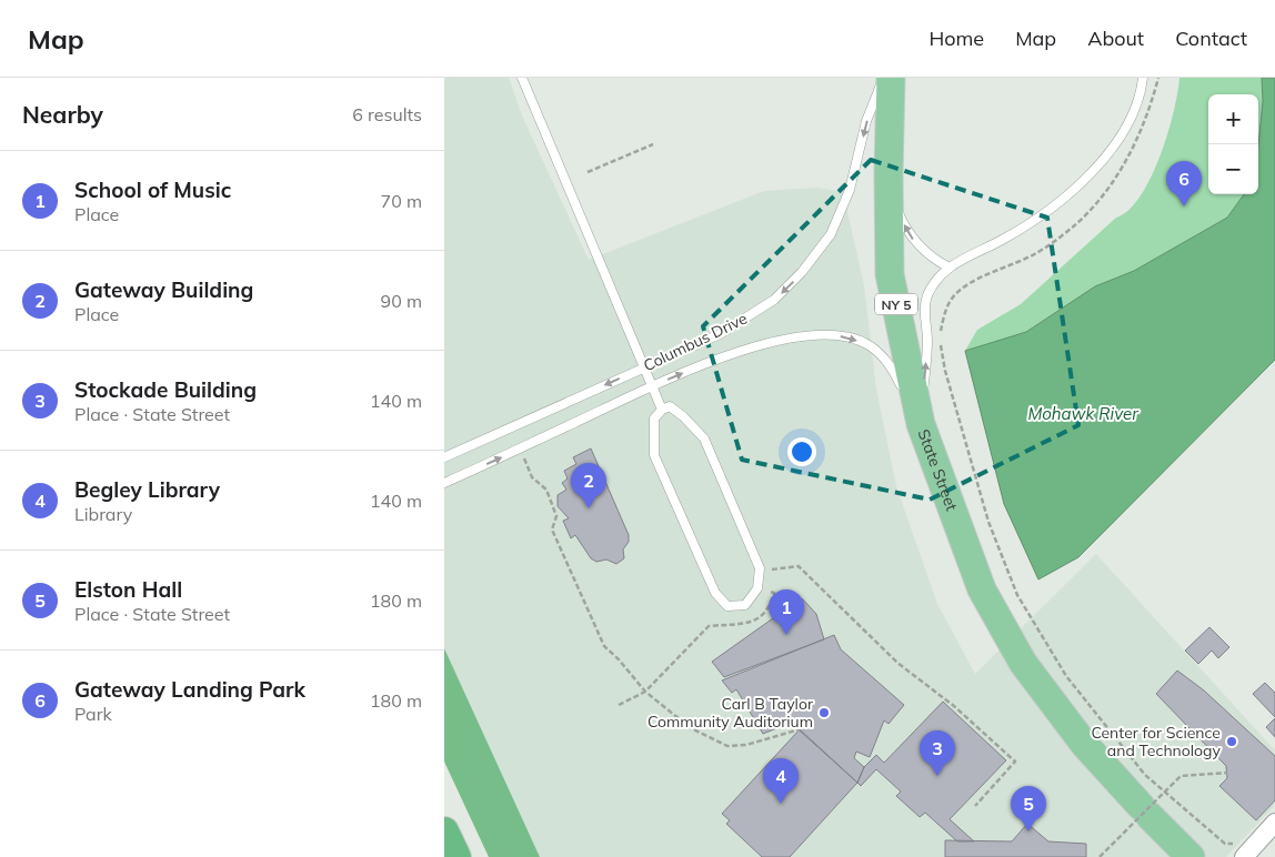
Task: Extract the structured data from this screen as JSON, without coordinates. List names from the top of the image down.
{
  "streets": {
    "main road": ["NY 5", "State Street"],
    "lane": ["Columbus Drive"]
  },
  "crossings": [
    ["Columbus Drive", "State Street"]
  ],
  "water": ["Mohawk River"],
  "places": ["Carl B Taylor Community Auditorium", "Center for Science and Technology"],
  "page": {
    "header": "Map",
    "nav": [
      "Home",
      "Map",
      "About",
      "Contact"
    ],
    "heading": ["Nearby", "6 results"],
    "map_buttons": ["+", "−"],
    "list": [
      {
        "mark": "1",
        "name": "School of Music",
        "note": "Place",
        "value": "70 m"
      },
      {
        "mark": "2",
        "name": "Gateway Building",
        "note": "Place",
        "value": "90 m"
      },
      {
        "mark": "3",
        "name": "Stockade Building",
        "note": "Place · State Street",
        "value": "140 m"
      },
      {
        "mark": "4",
        "name": "Begley Library",
        "note": "Library",
        "value": "140 m"
      },
      {
        "mark": "5",
        "name": "Elston Hall",
        "note": "Place · State Street",
        "value": "180 m"
      },
      {
        "mark": "6",
        "name": "Gateway Landing Park",
        "note": "Park",
        "value": "180 m"
      }
    ],
    "pins": [
      "6",
      "2",
      "1",
      "3",
      "4",
      "5"
    ]
  }
}
